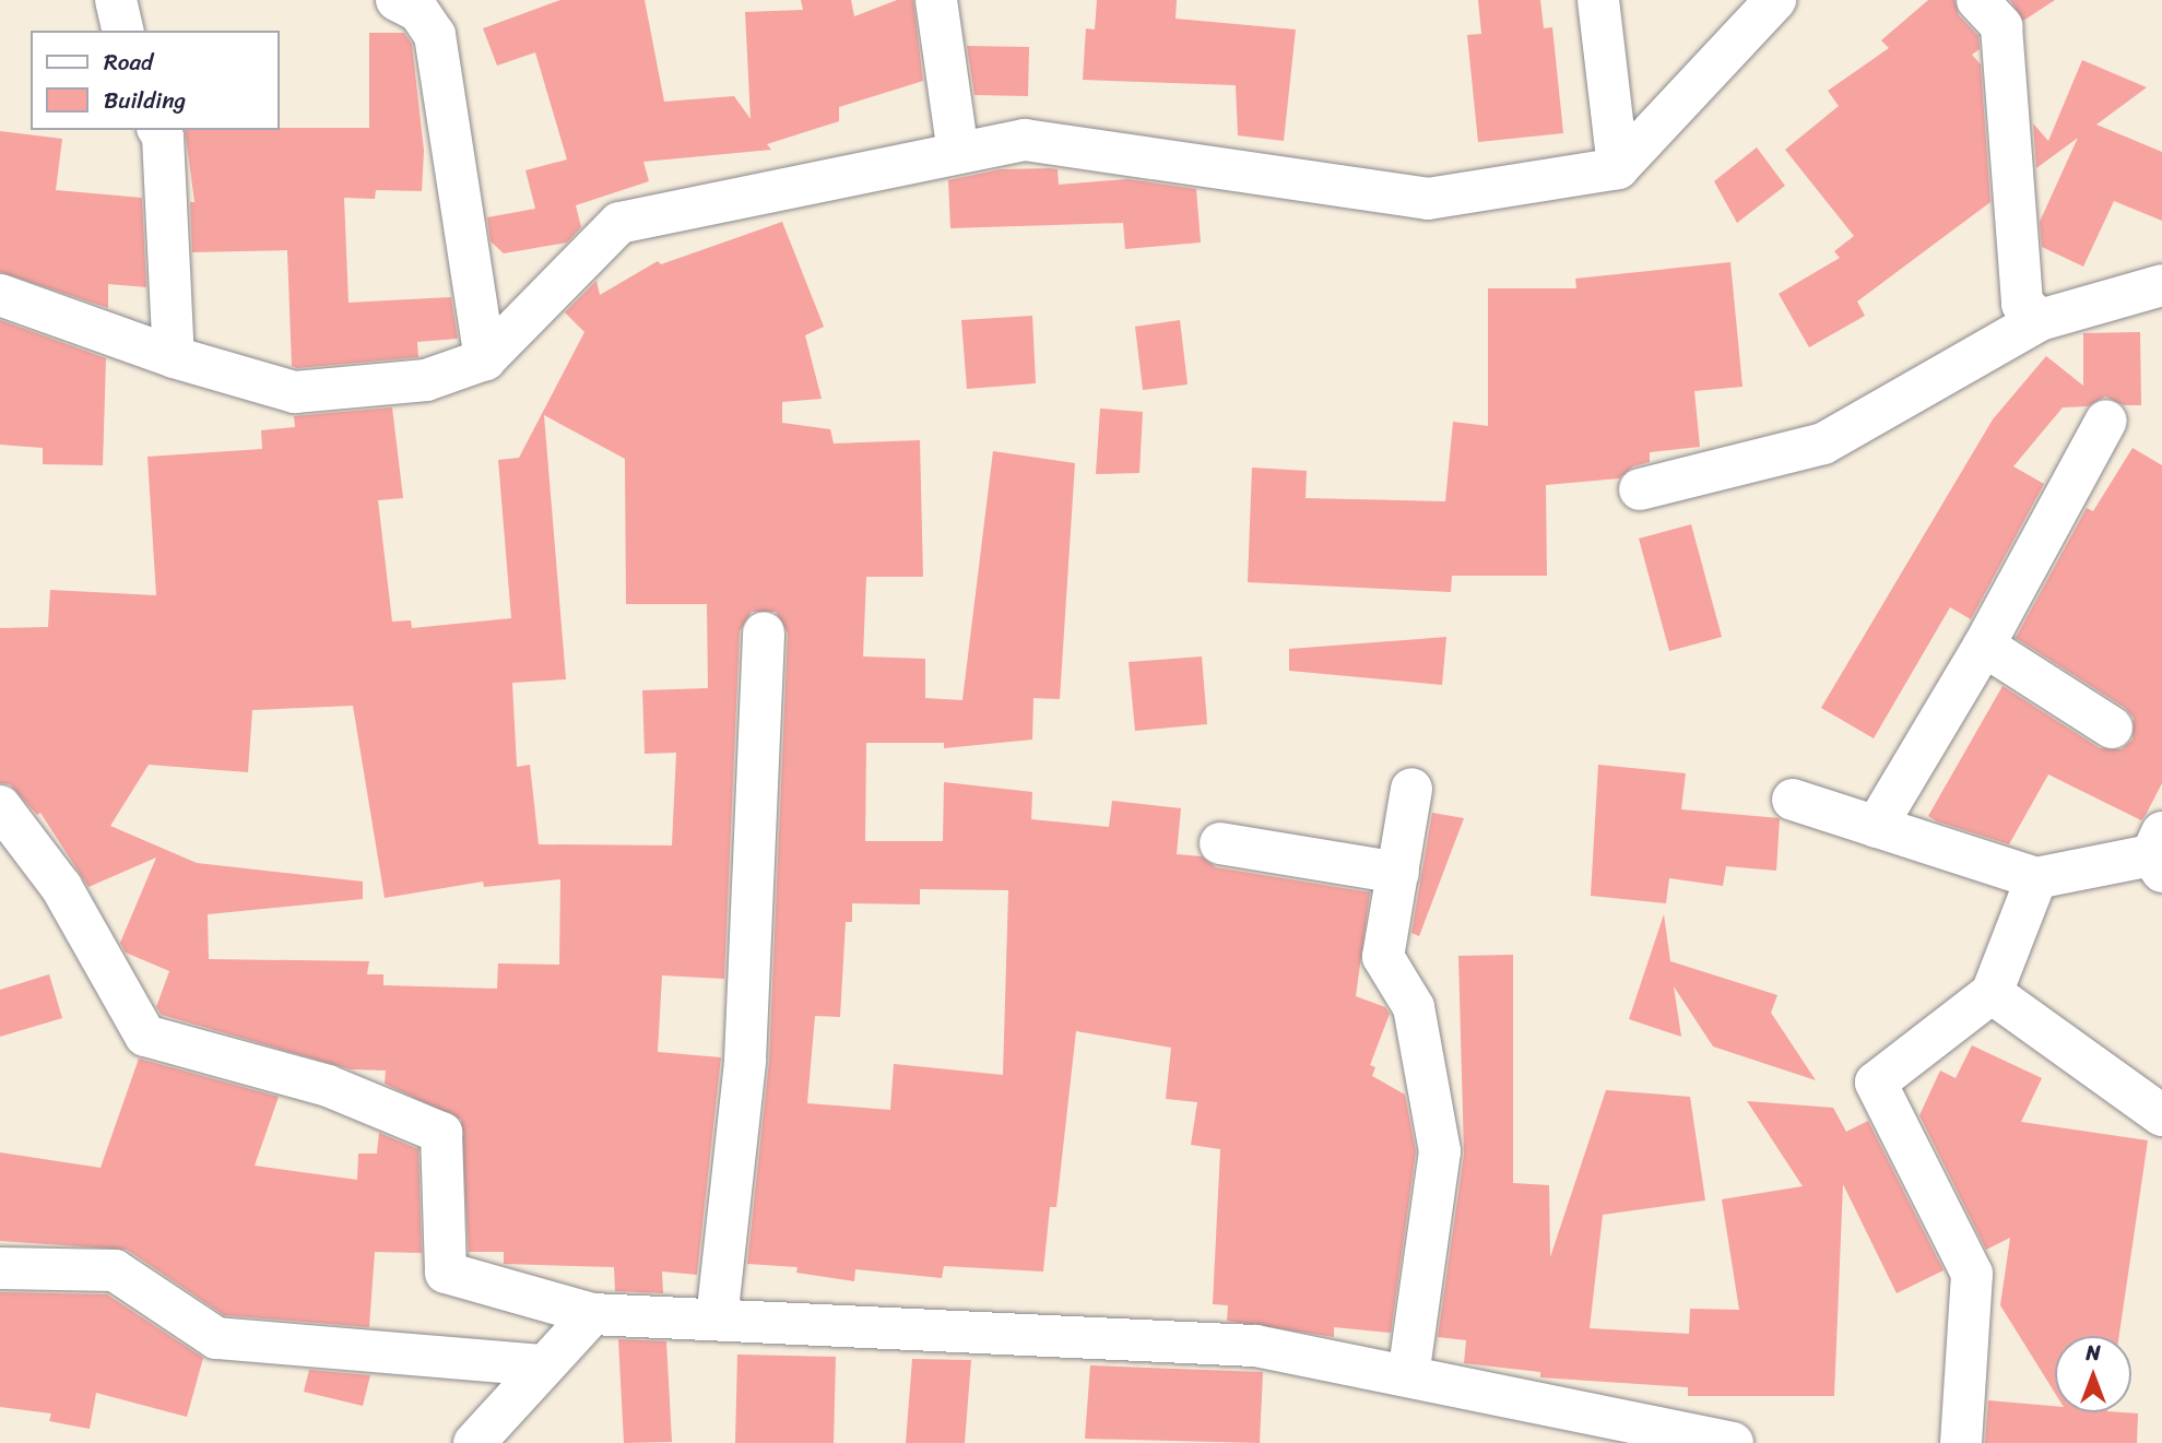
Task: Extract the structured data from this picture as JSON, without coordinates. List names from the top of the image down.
{
  "legend": ["Road", "Building"],
  "north": "top"
}
